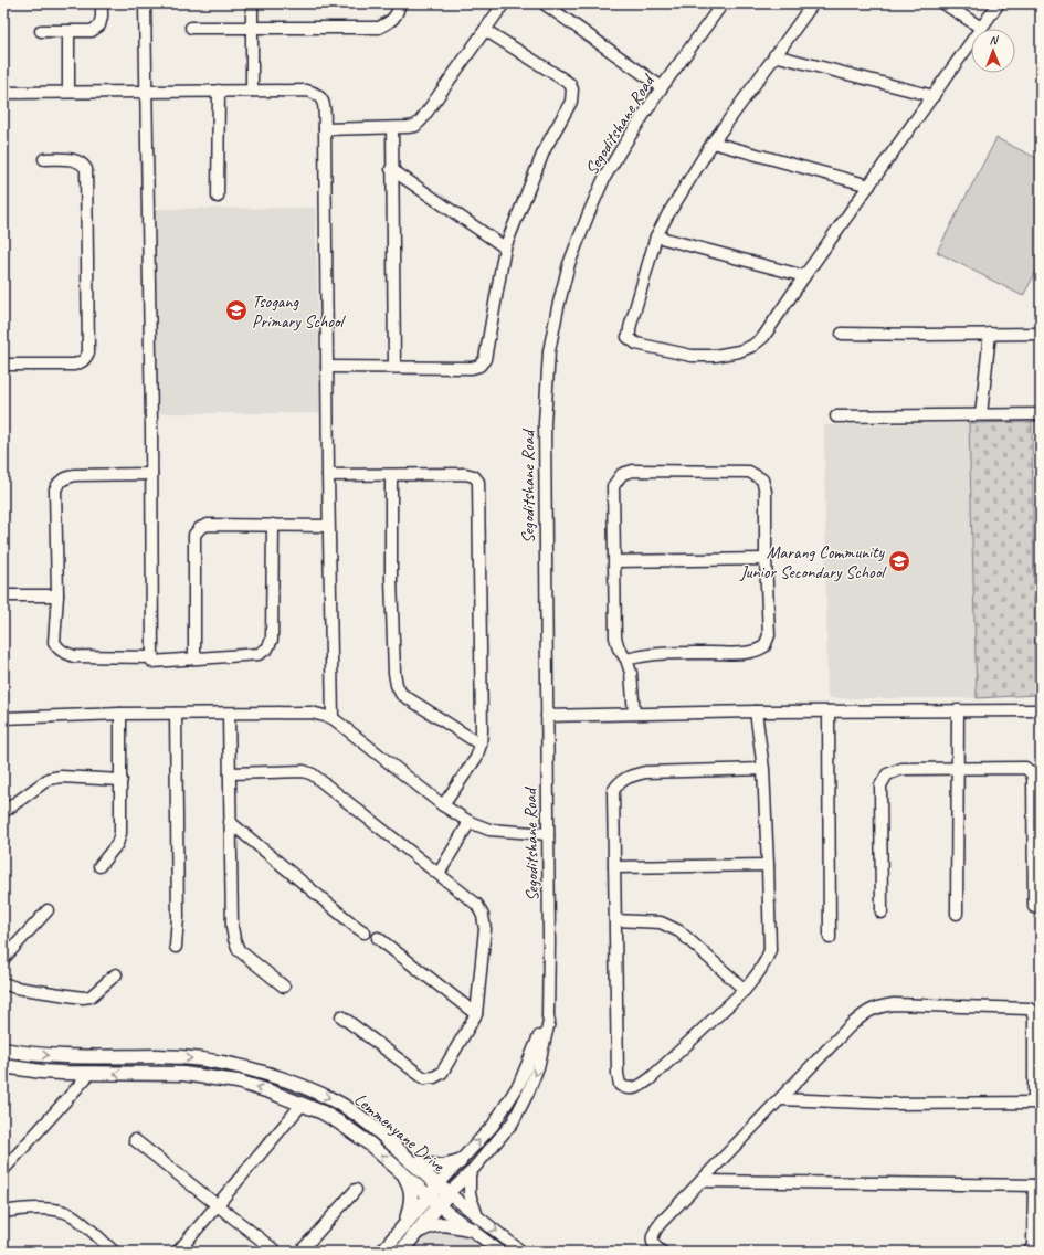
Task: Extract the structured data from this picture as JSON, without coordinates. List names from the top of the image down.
{
  "streets": {
    "main road": ["Segoditshane Road", "Lemmenyane Drive"]
  },
  "crossings": [
    ["Segoditshane Road", "Lemmenyane Drive"]
  ],
  "places": {
    "school or university": ["Tsogang Primary School", "Marang Community Junior Secondary School"]
  },
  "north": "top"
}
